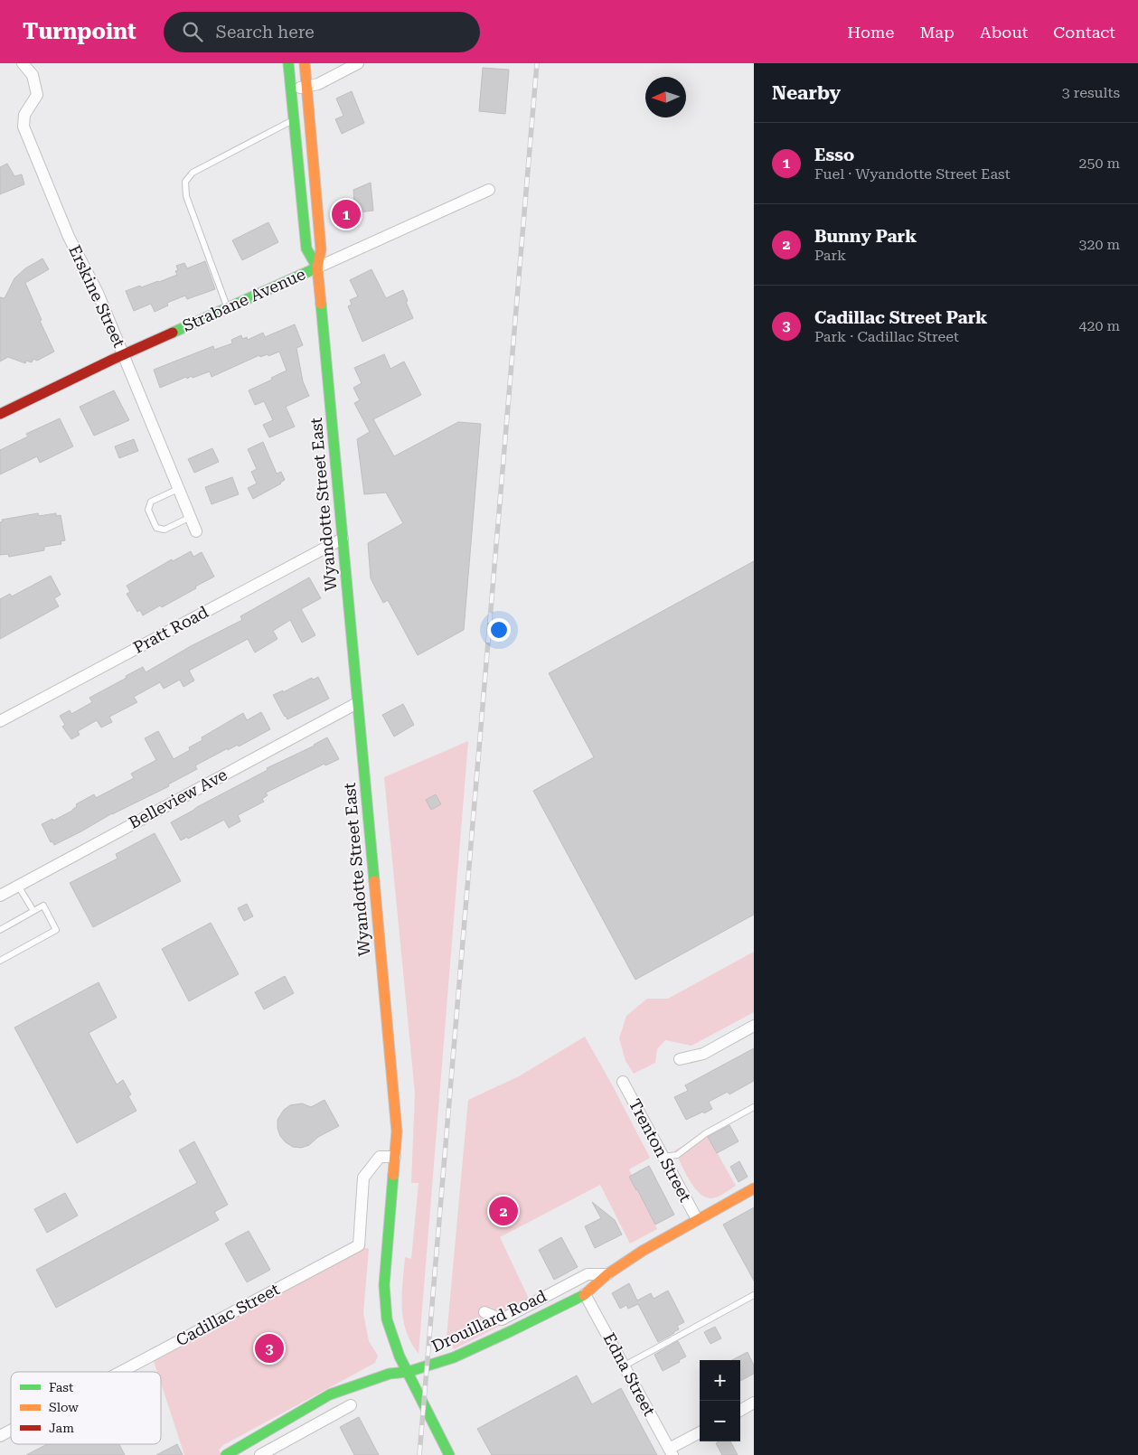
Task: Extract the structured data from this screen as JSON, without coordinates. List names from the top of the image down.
{
  "streets": {
    "main road": ["Strabane Avenue", "Wyandotte Street East", "Drouillard Road"],
    "street": [
      "Erskine Street",
      "Pratt Road",
      "Belleview Ave",
      "Trenton Street",
      "Cadillac Street",
      "Edna Street"
    ]
  },
  "crossings": [
    ["Erskine Street", "Strabane Avenue"],
    ["Strabane Avenue", "Wyandotte Street East"],
    ["Wyandotte Street East", "Pratt Road"],
    ["Wyandotte Street East", "Belleview Ave"],
    ["Wyandotte Street East", "Cadillac Street"],
    ["Wyandotte Street East", "Drouillard Road"],
    ["Trenton Street", "Drouillard Road"],
    ["Drouillard Road", "Edna Street"]
  ],
  "legend": ["Fast", "Slow", "Jam"],
  "north": "left",
  "page": {
    "header": "Turnpoint",
    "search": "Search here",
    "nav": [
      "Home",
      "Map",
      "About",
      "Contact"
    ],
    "heading": ["Nearby", "3 results"],
    "list": [
      {
        "mark": "1",
        "name": "Esso",
        "note": "Fuel · Wyandotte Street East",
        "value": "250 m"
      },
      {
        "mark": "2",
        "name": "Bunny Park",
        "note": "Park",
        "value": "320 m"
      },
      {
        "mark": "3",
        "name": "Cadillac Street Park",
        "note": "Park · Cadillac Street",
        "value": "420 m"
      }
    ],
    "pins": ["1", "2", "3"],
    "map_buttons": ["+", "−"]
  }
}
